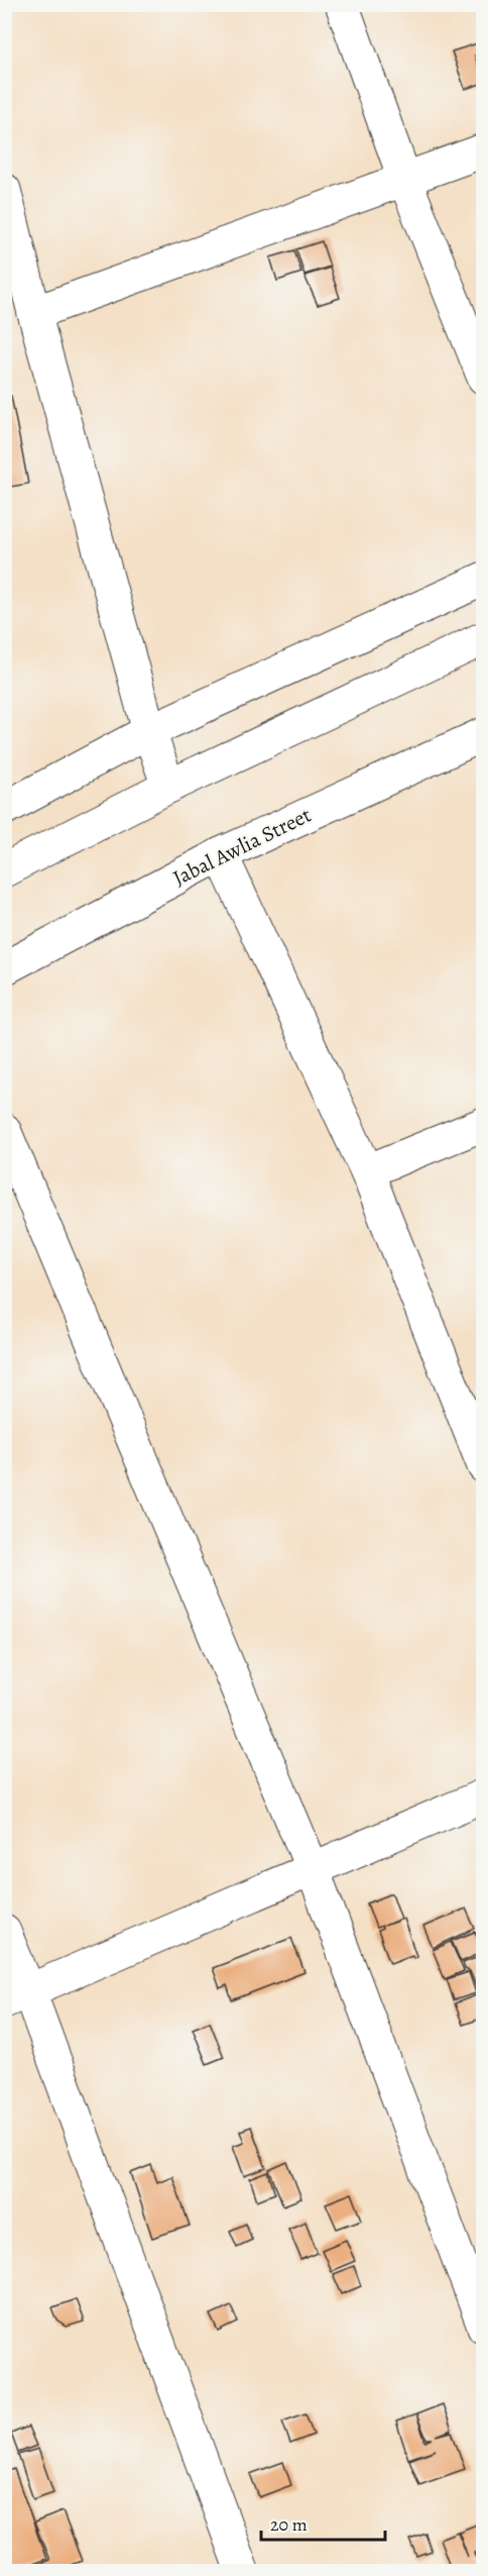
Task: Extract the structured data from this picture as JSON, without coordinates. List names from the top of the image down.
{
  "streets": {
    "street": ["Jabal Awlia Street"]
  },
  "scale_bar": "20 m"
}
